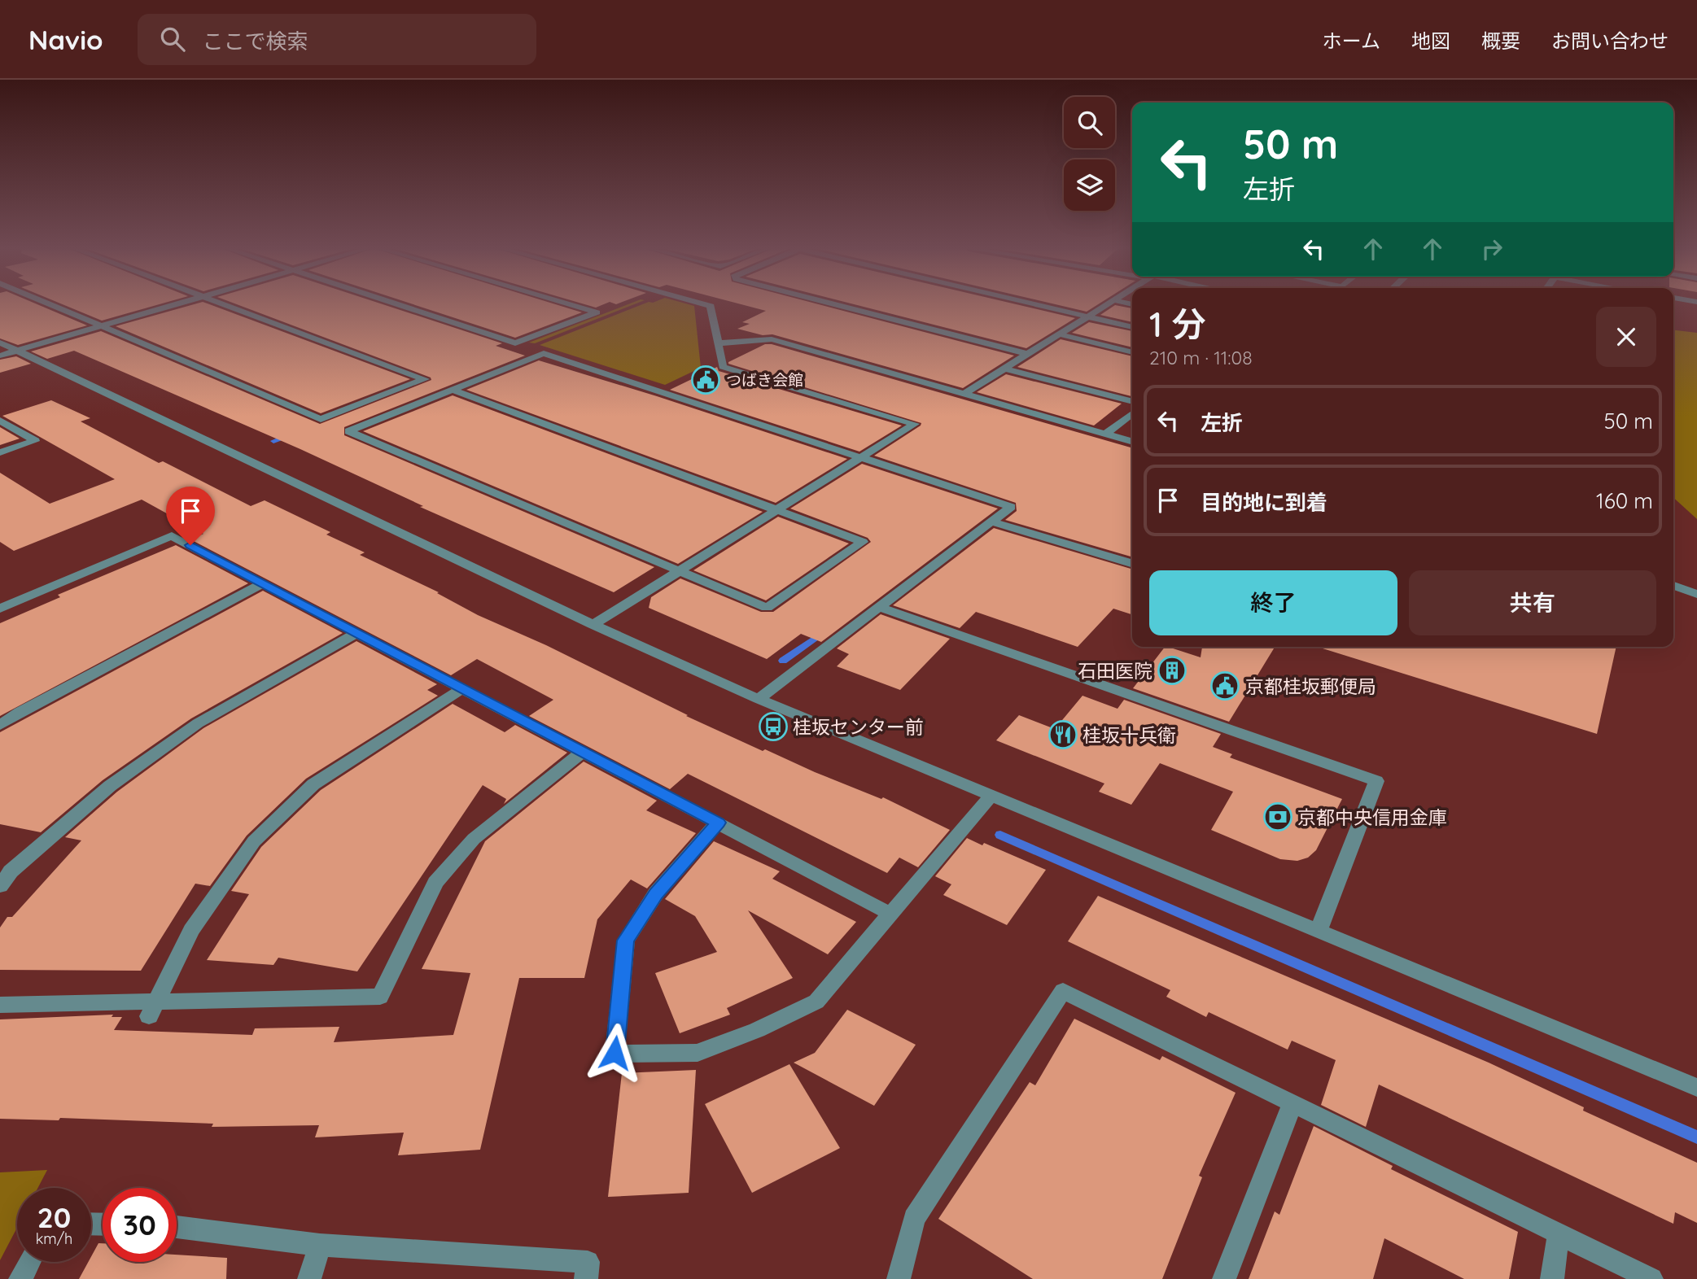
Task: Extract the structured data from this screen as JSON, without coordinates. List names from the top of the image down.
{
  "places": {
    "public building": ["つばき会館", "京都桂坂郵便局"],
    "building": ["石田医院"],
    "bus stop": ["桂坂センター前"],
    "restaurant": ["桂坂十兵衛"],
    "bank": ["京都中央信用金庫"]
  },
  "page": {
    "header": "Navio",
    "search": "ここで検索",
    "nav": [
      "ホーム",
      "地図",
      "概要",
      "お問い合わせ"
    ],
    "turn": ["50 m", "左折"],
    "heading": ["1 分", "210 m · 11:08"],
    "list": [
      {
        "name": "左折",
        "value": "50 m"
      },
      {
        "name": "目的地に到着",
        "value": "160 m"
      }
    ],
    "buttons": ["終了", "共有"],
    "speed": "20 km/h",
    "limit": "30"
  }
}
